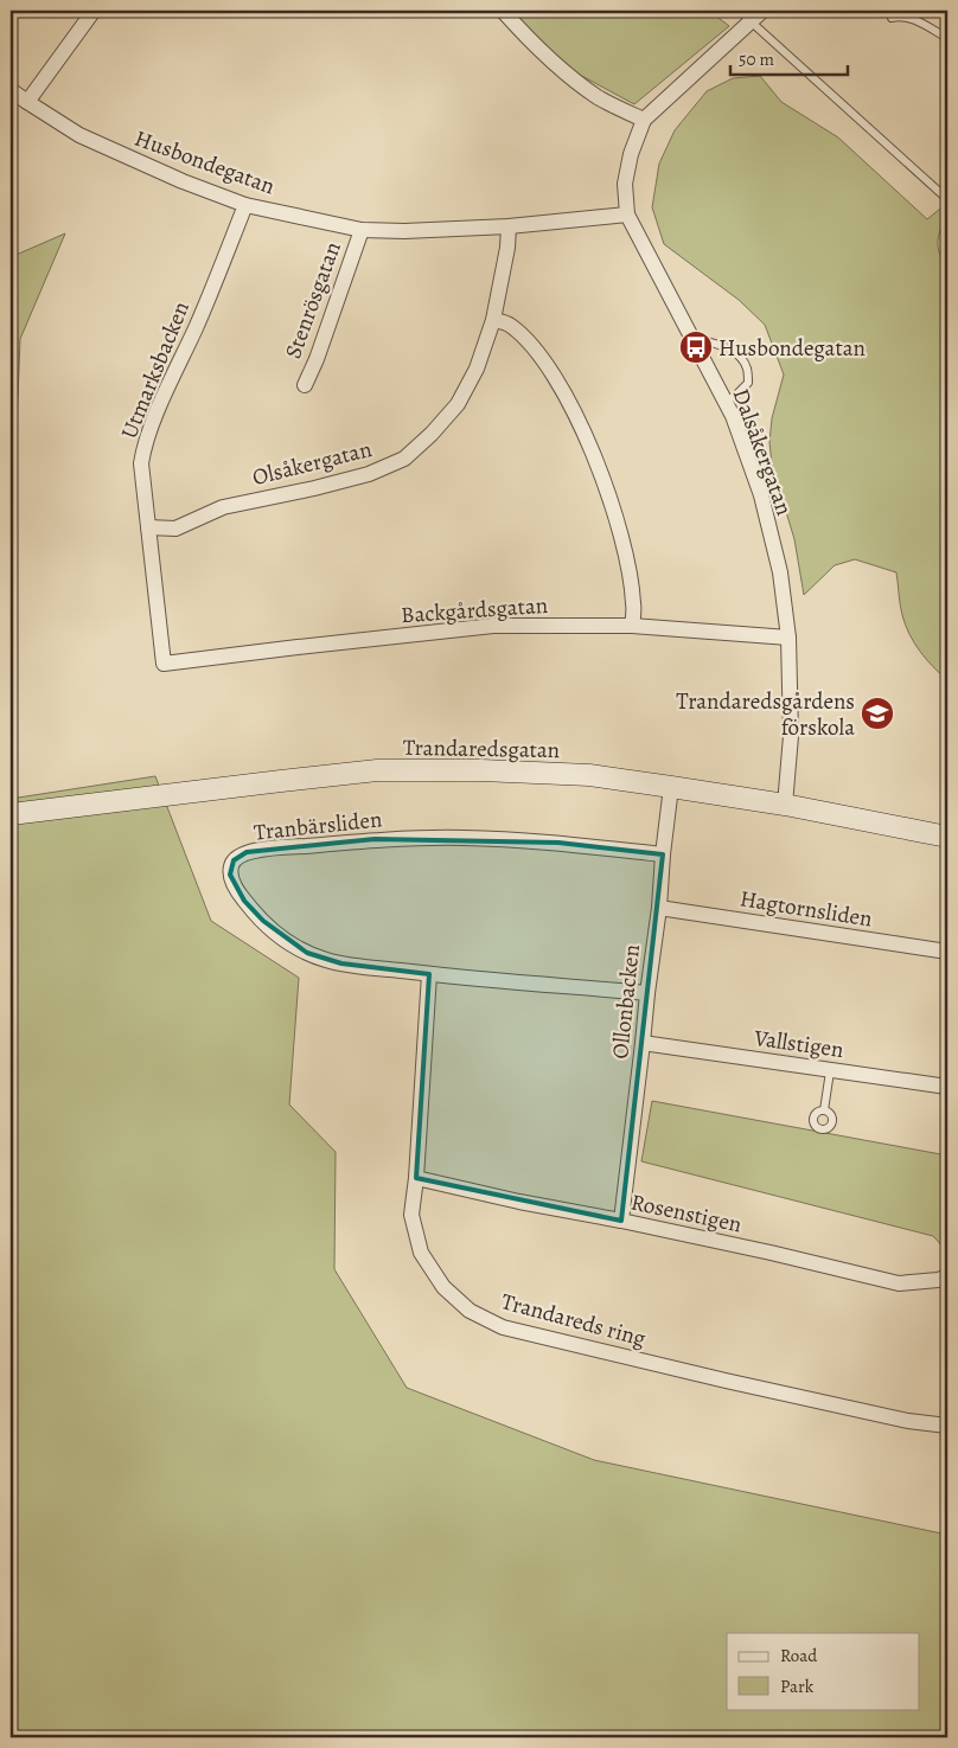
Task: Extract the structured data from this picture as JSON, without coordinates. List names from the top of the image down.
{
  "streets": {
    "street": [
      "Husbondegatan",
      "Stenrösgatan",
      "Utmarksbacken",
      "Dalsåkergatan",
      "Olsåkergatan",
      "Backgårdsgatan",
      "Trandaredsgatan",
      "Tranbärsliden",
      "Hagtornsliden",
      "Ollonbacken",
      "Vallstigen",
      "Rosenstigen",
      "Trandareds ring"
    ]
  },
  "crossings": [
    ["Husbondegatan", "Stenrösgatan"],
    ["Husbondegatan", "Utmarksbacken"],
    ["Husbondegatan", "Dalsåkergatan"],
    ["Husbondegatan", "Olsåkergatan"],
    ["Utmarksbacken", "Olsåkergatan"],
    ["Utmarksbacken", "Backgårdsgatan"],
    ["Dalsåkergatan", "Backgårdsgatan"],
    ["Dalsåkergatan", "Trandaredsgatan"],
    ["Trandaredsgatan", "Ollonbacken"],
    ["Tranbärsliden", "Ollonbacken"],
    ["Tranbärsliden", "Trandareds ring"],
    ["Hagtornsliden", "Ollonbacken"],
    ["Ollonbacken", "Vallstigen"],
    ["Ollonbacken", "Rosenstigen"],
    ["Rosenstigen", "Trandareds ring"]
  ],
  "places": {
    "bus stop": ["Husbondegatan"],
    "school or university": ["Trandaredsgårdens förskola"]
  },
  "legend": ["Road", "Park"],
  "scale_bar": "50 m"
}
